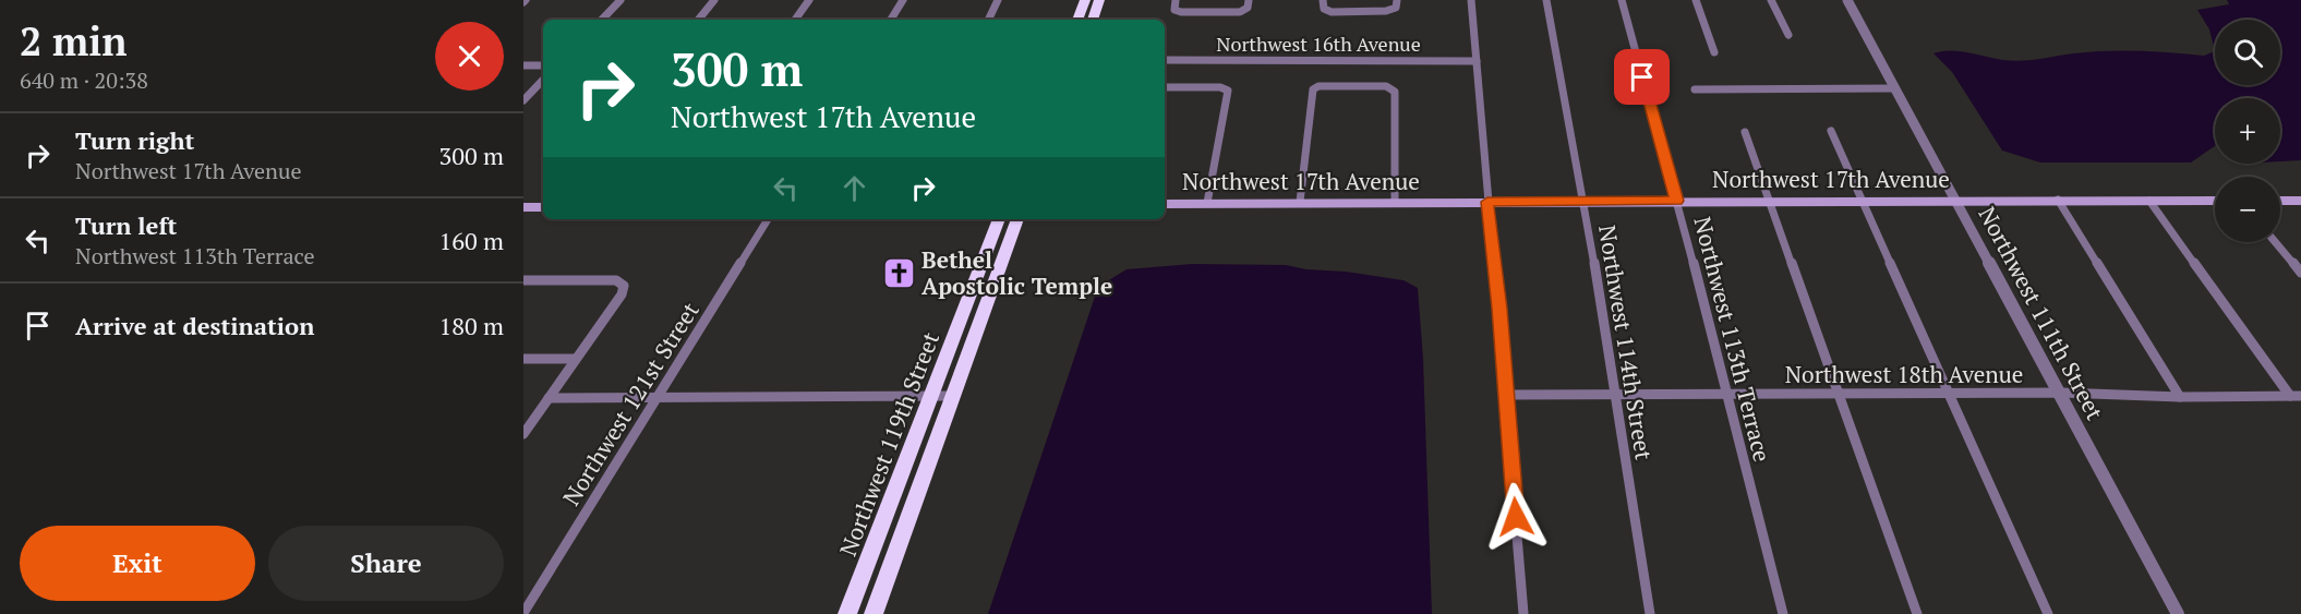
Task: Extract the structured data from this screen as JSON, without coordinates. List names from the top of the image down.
{
  "streets": {
    "highway": ["Northwest 119th Street"],
    "main road": ["Northwest 17th Avenue"],
    "street": [
      "Northwest 16th Avenue",
      "Northwest 111th Street",
      "Northwest 113th Terrace",
      "Northwest 114th Street",
      "Northwest 18th Avenue",
      "Northwest 121st Street"
    ]
  },
  "crossings": [
    ["Northwest 17th Avenue", "Northwest 111th Street"],
    ["Northwest 17th Avenue", "Northwest 113th Terrace"],
    ["Northwest 17th Avenue", "Northwest 114th Street"],
    ["Northwest 111th Street", "Northwest 18th Avenue"],
    ["Northwest 113th Terrace", "Northwest 18th Avenue"],
    ["Northwest 114th Street", "Northwest 18th Avenue"]
  ],
  "places": {
    "church": ["Bethel Apostolic Temple"]
  },
  "page": {
    "heading": ["2 min", "640 m · 20:38"],
    "map_buttons": ["+", "−"],
    "turn": ["300 m", "Northwest 17th Avenue"],
    "list": [
      {
        "name": "Turn right",
        "note": "Northwest 17th Avenue",
        "value": "300 m"
      },
      {
        "name": "Turn left",
        "note": "Northwest 113th Terrace",
        "value": "160 m"
      },
      {
        "name": "Arrive at destination",
        "value": "180 m"
      }
    ],
    "buttons": ["Exit", "Share"]
  }
}
